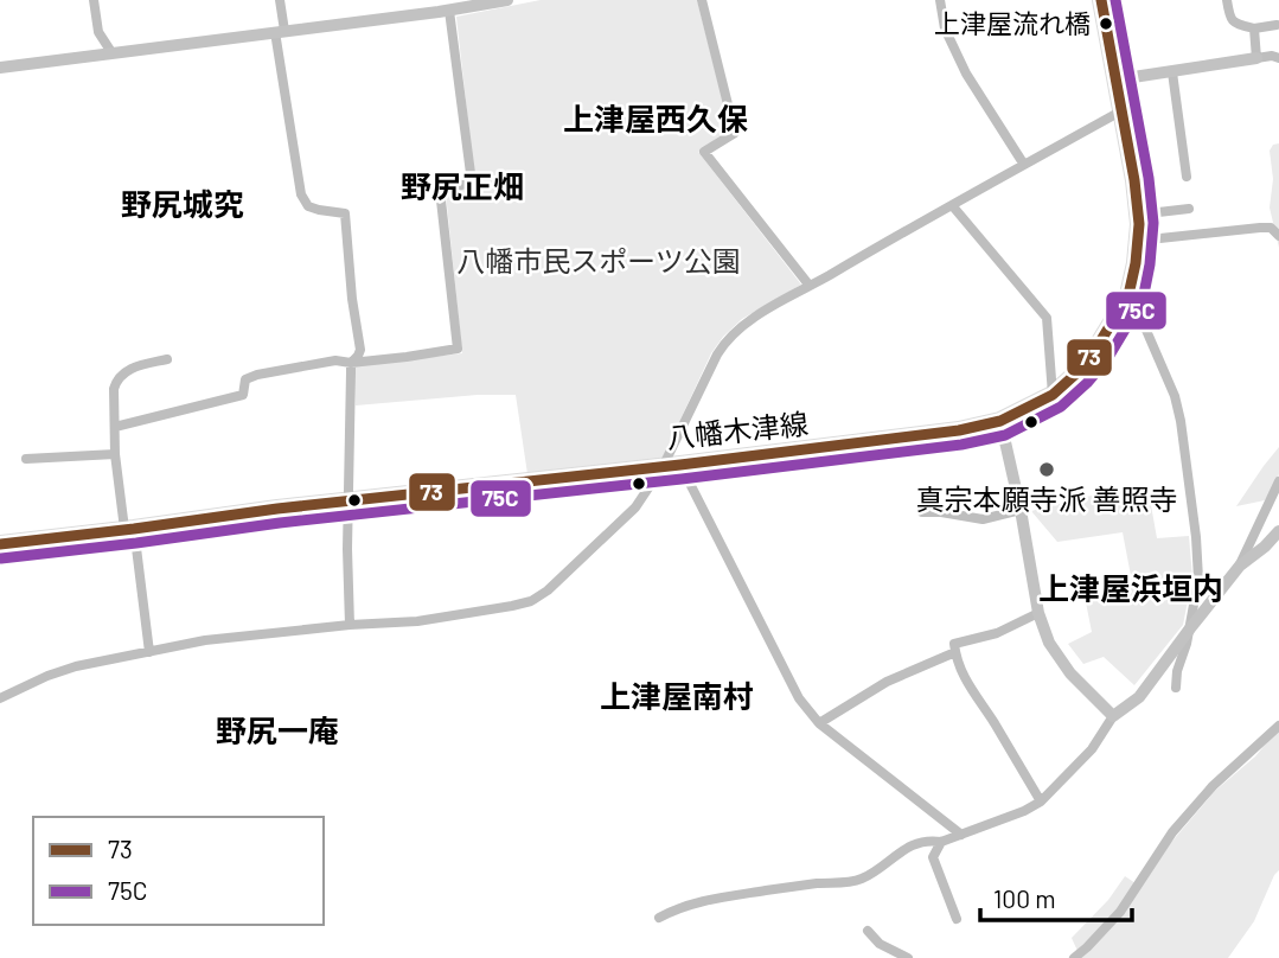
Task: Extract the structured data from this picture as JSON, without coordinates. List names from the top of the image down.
{
  "streets": {
    "main road": ["八幡木津線"]
  },
  "districts": [
    "上津屋西久保",
    "野尻正畑",
    "野尻城究",
    "上津屋浜垣内",
    "上津屋南村",
    "野尻一庵"
  ],
  "parks": ["八幡市民スポーツ公園"],
  "places": ["上津屋流れ橋", "真宗本願寺派 善照寺"],
  "lines": ["transit line 73", "transit line 75C"],
  "legend": ["73", "75C"],
  "scale_bar": "100 m"
}
